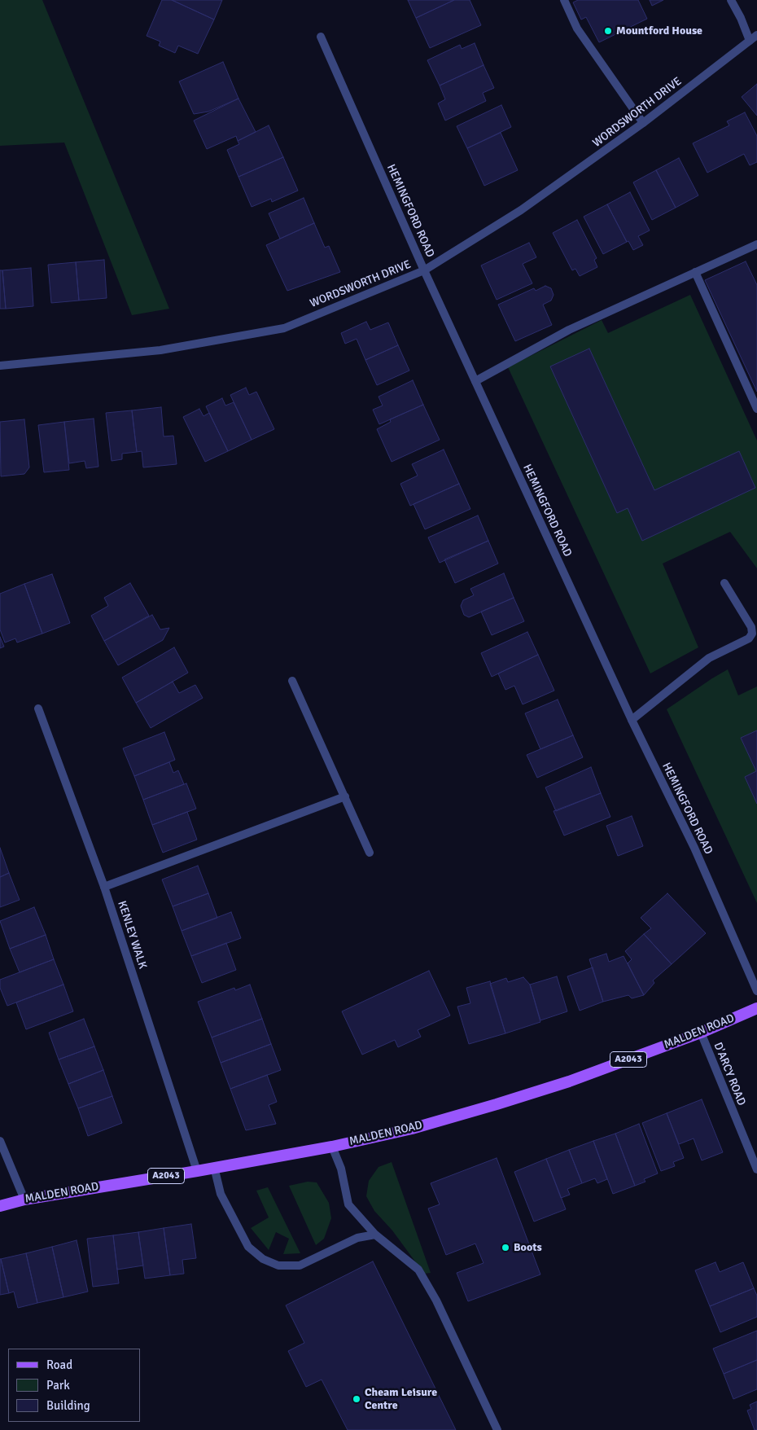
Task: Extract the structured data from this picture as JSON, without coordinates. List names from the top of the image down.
{
  "streets": {
    "main road": ["MALDEN ROAD", "A2043"],
    "street": [
      "WORDSWORTH DRIVE",
      "HEMINGFORD ROAD",
      "KENLEY WALK",
      "D'ARCY ROAD"
    ]
  },
  "crossings": [
    ["WORDSWORTH DRIVE", "HEMINGFORD ROAD"],
    ["KENLEY WALK", "MALDEN ROAD"],
    ["MALDEN ROAD", "D'ARCY ROAD"]
  ],
  "places": ["Mountford House", "Boots", "Cheam Leisure Centre"],
  "legend": ["Road", "Park", "Building"]
}
